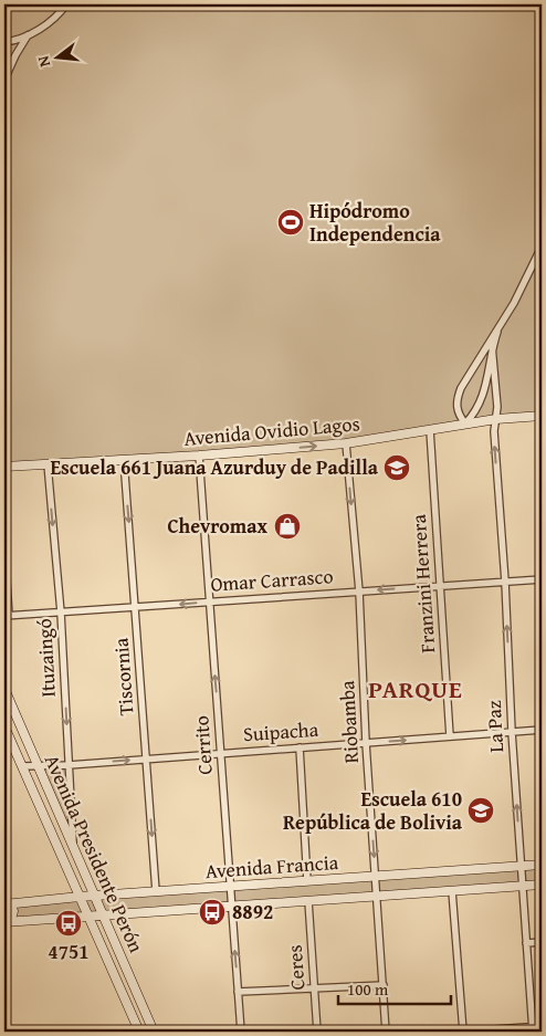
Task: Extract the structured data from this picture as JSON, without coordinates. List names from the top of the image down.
{
  "streets": {
    "main road": ["Avenida Ovidio Lagos", "Avenida Presidente Perón", "Avenida Francia"],
    "street": [
      "Omar Carrasco",
      "Franzini Herrera",
      "Ituzaingó",
      "Tiscornia",
      "Riobamba",
      "La Paz",
      "Suipacha",
      "Cerrito",
      "Ceres"
    ]
  },
  "crossings": [
    ["Avenida Ovidio Lagos", "Franzini Herrera"],
    ["Avenida Ovidio Lagos", "Ituzaingó"],
    ["Avenida Ovidio Lagos", "Tiscornia"],
    ["Avenida Ovidio Lagos", "Riobamba"],
    ["Avenida Ovidio Lagos", "La Paz"],
    ["Avenida Ovidio Lagos", "Cerrito"],
    ["Omar Carrasco", "Franzini Herrera"],
    ["Omar Carrasco", "Ituzaingó"],
    ["Omar Carrasco", "Tiscornia"],
    ["Omar Carrasco", "Riobamba"],
    ["Omar Carrasco", "La Paz"],
    ["Omar Carrasco", "Cerrito"],
    ["Franzini Herrera", "Suipacha"],
    ["Ituzaingó", "Suipacha"],
    ["Ituzaingó", "Avenida Presidente Perón"],
    ["Tiscornia", "Suipacha"],
    ["Tiscornia", "Avenida Francia"],
    ["Riobamba", "Suipacha"],
    ["Riobamba", "Avenida Francia"],
    ["La Paz", "Suipacha"],
    ["La Paz", "Avenida Francia"],
    ["Suipacha", "Cerrito"],
    ["Suipacha", "Avenida Presidente Perón"],
    ["Cerrito", "Avenida Francia"],
    ["Avenida Presidente Perón", "Avenida Francia"],
    ["Avenida Francia", "Ceres"]
  ],
  "one_way": [
    "Ituzaingó",
    "Tiscornia",
    "Riobamba",
    "La Paz",
    "Cerrito"
  ],
  "districts": ["PARQUE"],
  "places": {
    "sports": ["Hipódromo Independencia"],
    "school or university": ["Escuela 661 Juana Azurduy de Padilla", "Escuela 610 República de Bolivia"],
    "shop": ["Chevromax"],
    "bus stop": ["8892", "4751"]
  },
  "scale_bar": "100 m",
  "north": "left"
}
